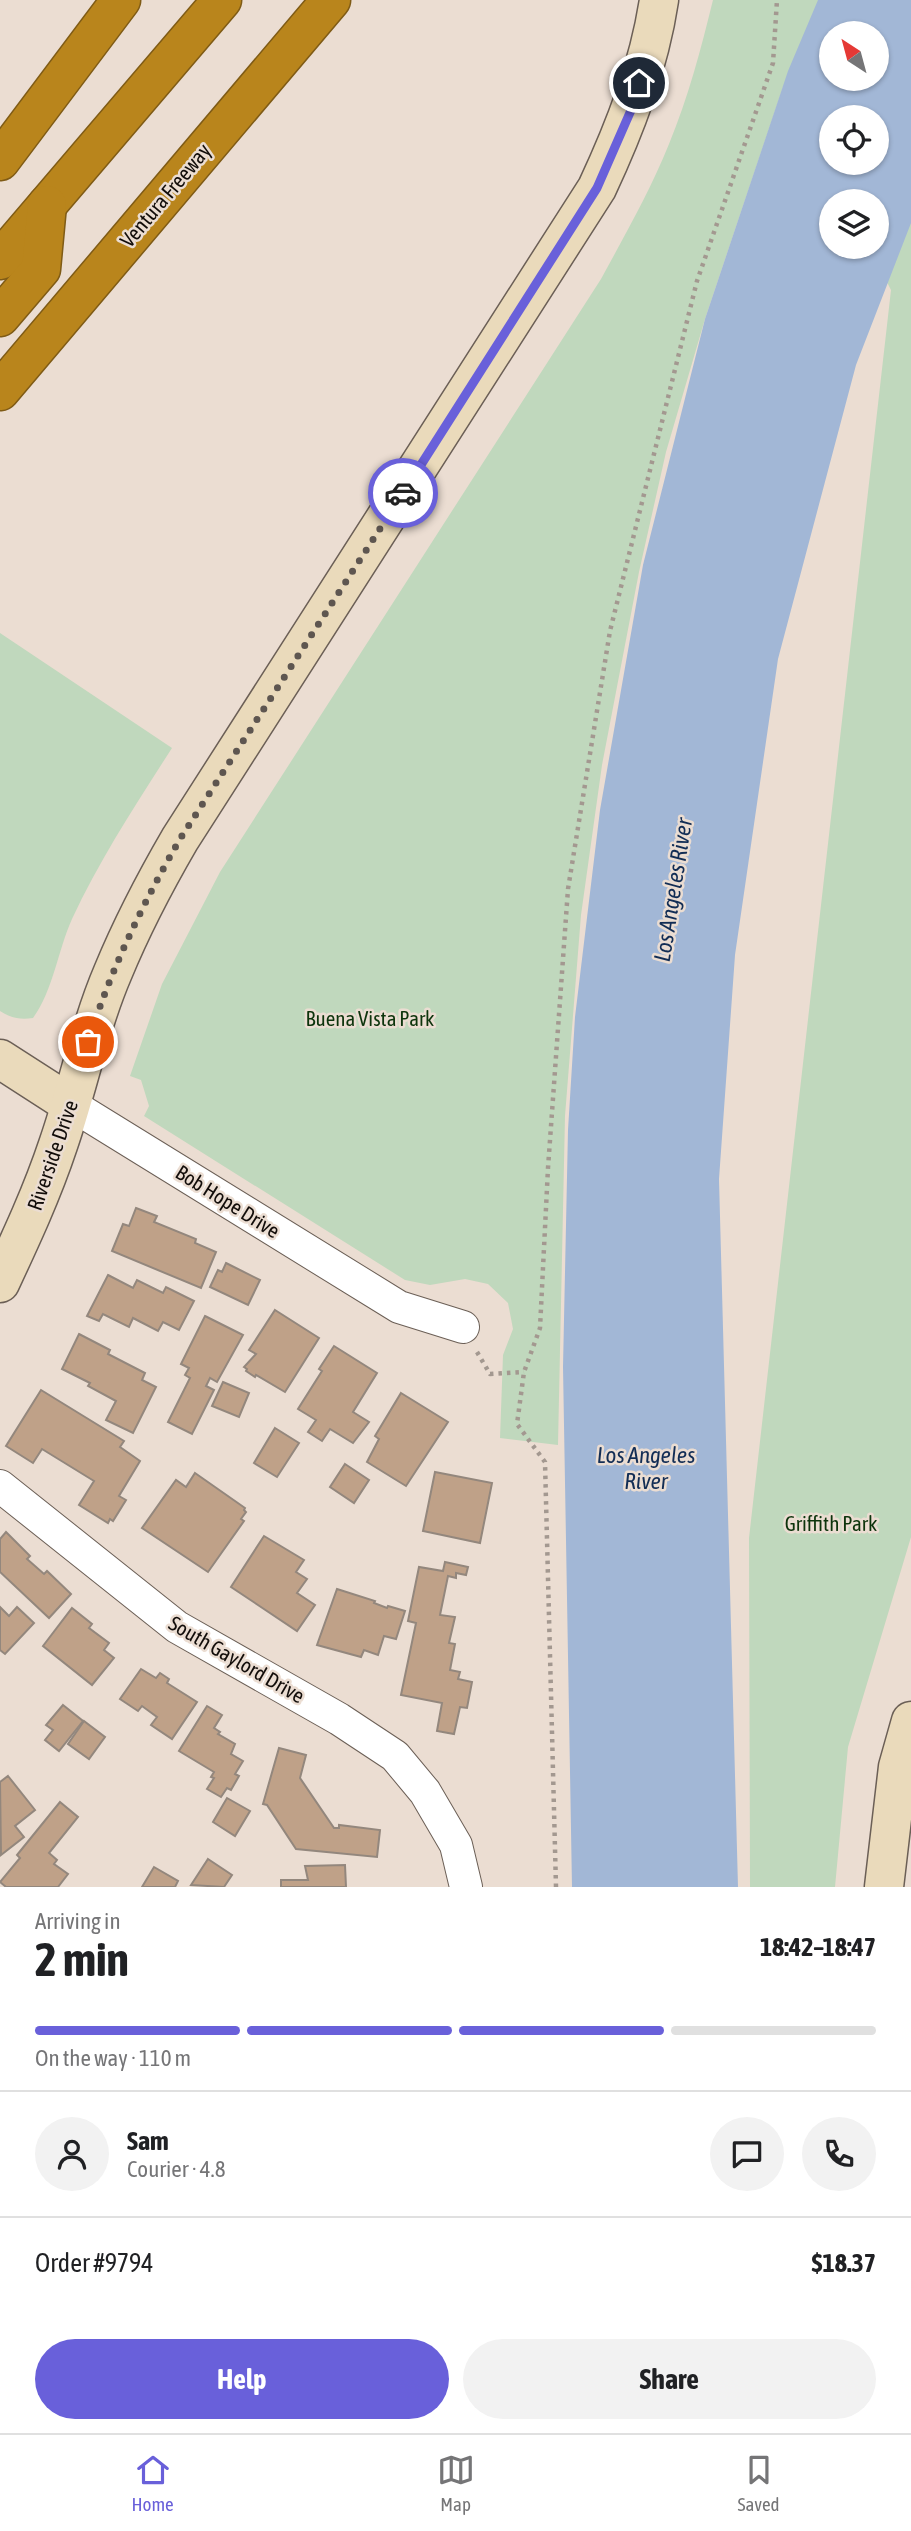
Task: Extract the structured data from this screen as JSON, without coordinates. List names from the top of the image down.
{
  "streets": {
    "highway": ["Ventura Freeway"],
    "main road": ["Riverside Drive", "Bob Hope Drive"],
    "street": ["South Gaylord Drive"]
  },
  "crossings": [
    ["Riverside Drive", "Bob Hope Drive"]
  ],
  "water": ["Los Angeles River"],
  "parks": ["Buena Vista Park", "Griffith Park"],
  "north": "top left",
  "page": {
    "heading": ["2 min", "Arriving in", "18:42–18:47"],
    "panel": [
      "Sam",
      "Courier · 4.8",
      "Order #9794",
      "$18.37"
    ],
    "bar": "On the way · 110 m",
    "buttons": ["Help", "Share"],
    "tabs": ["Home", "Map", "Saved"]
  }
}
